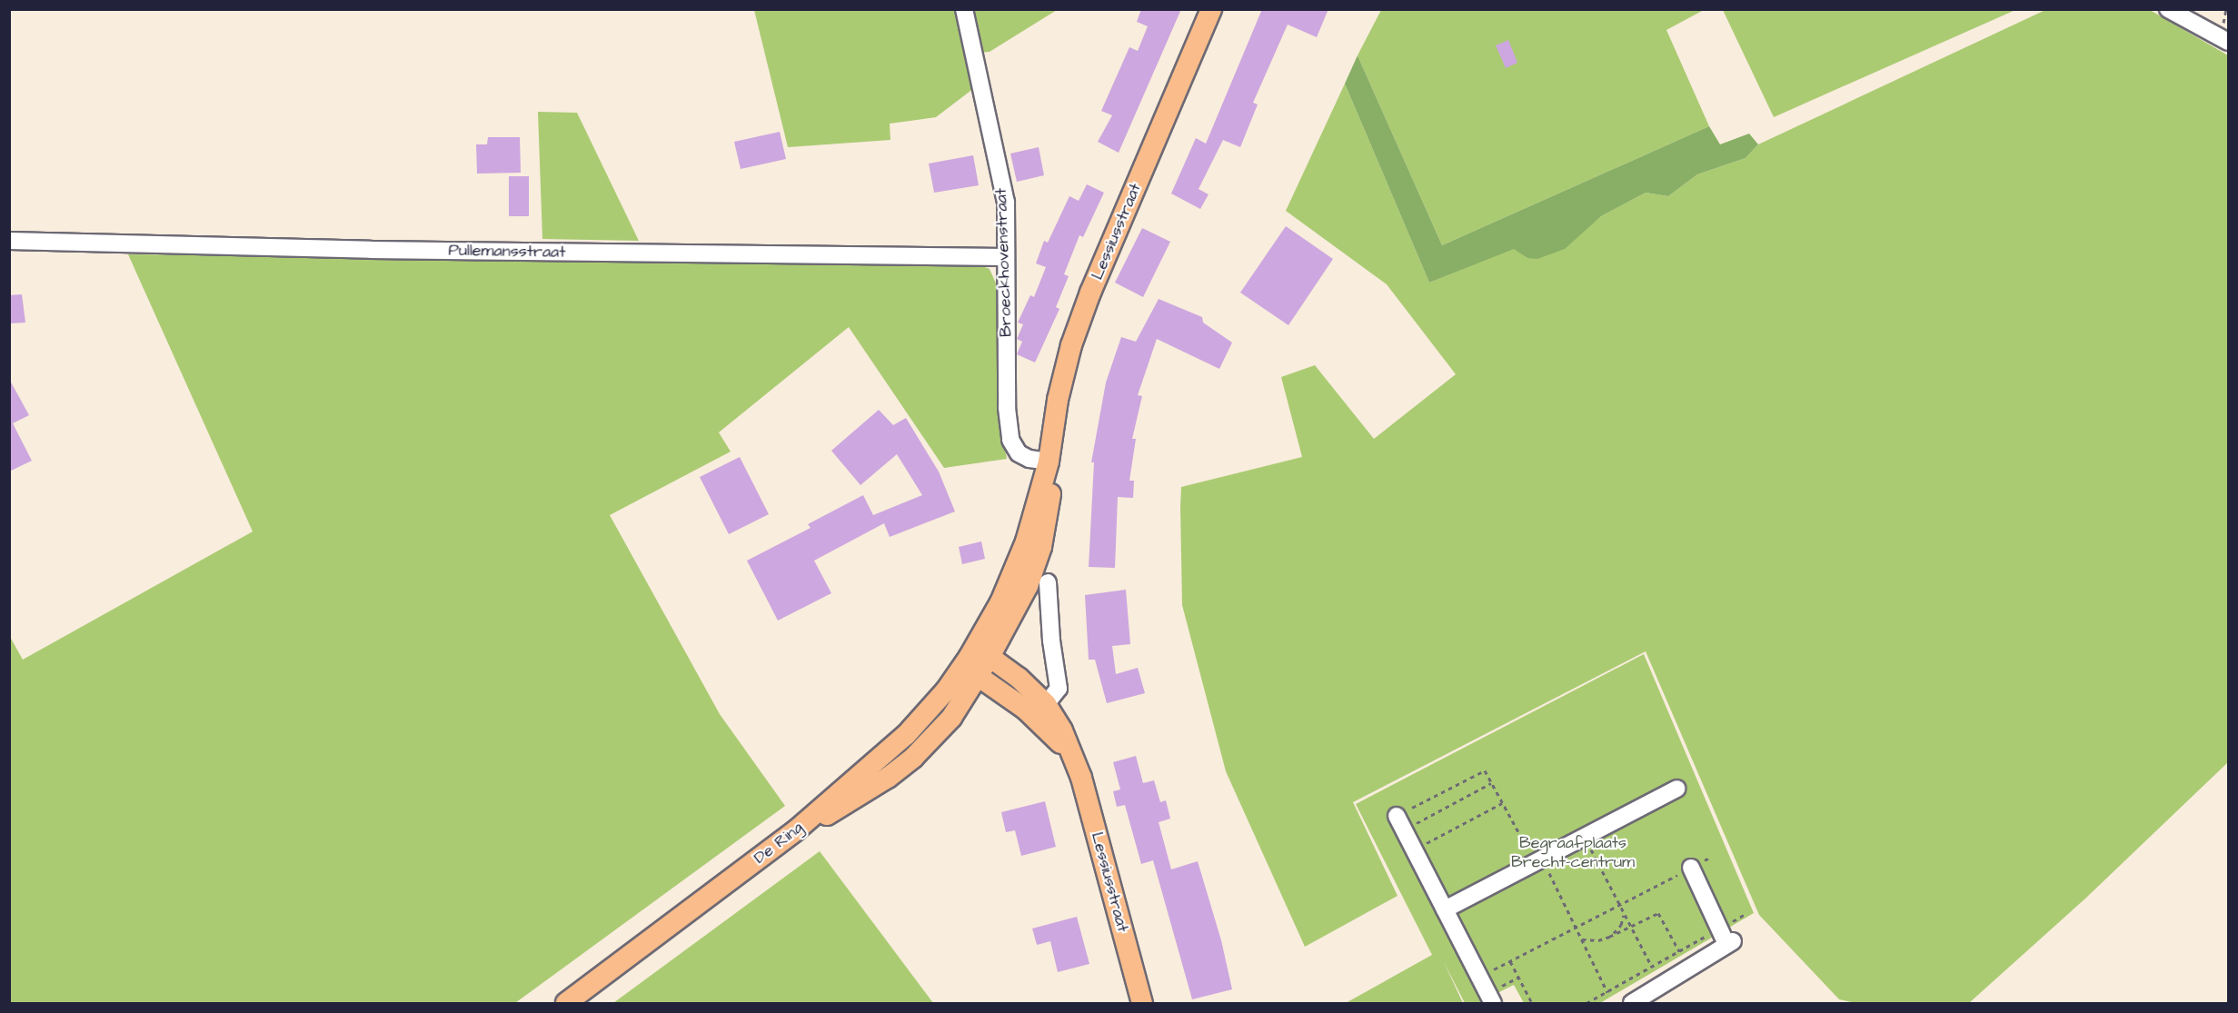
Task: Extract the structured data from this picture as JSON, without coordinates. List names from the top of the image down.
{
  "streets": {
    "main road": ["Lessiusstraat", "De Ring"],
    "street": ["Pullemansstraat", "Broeckhovenstraat"]
  },
  "crossings": [
    ["Lessiusstraat", "Broeckhovenstraat"],
    ["Lessiusstraat", "De Ring"],
    ["Pullemansstraat", "Broeckhovenstraat"]
  ],
  "parks": ["Begraafplaats Brecht-centrum"]
}
